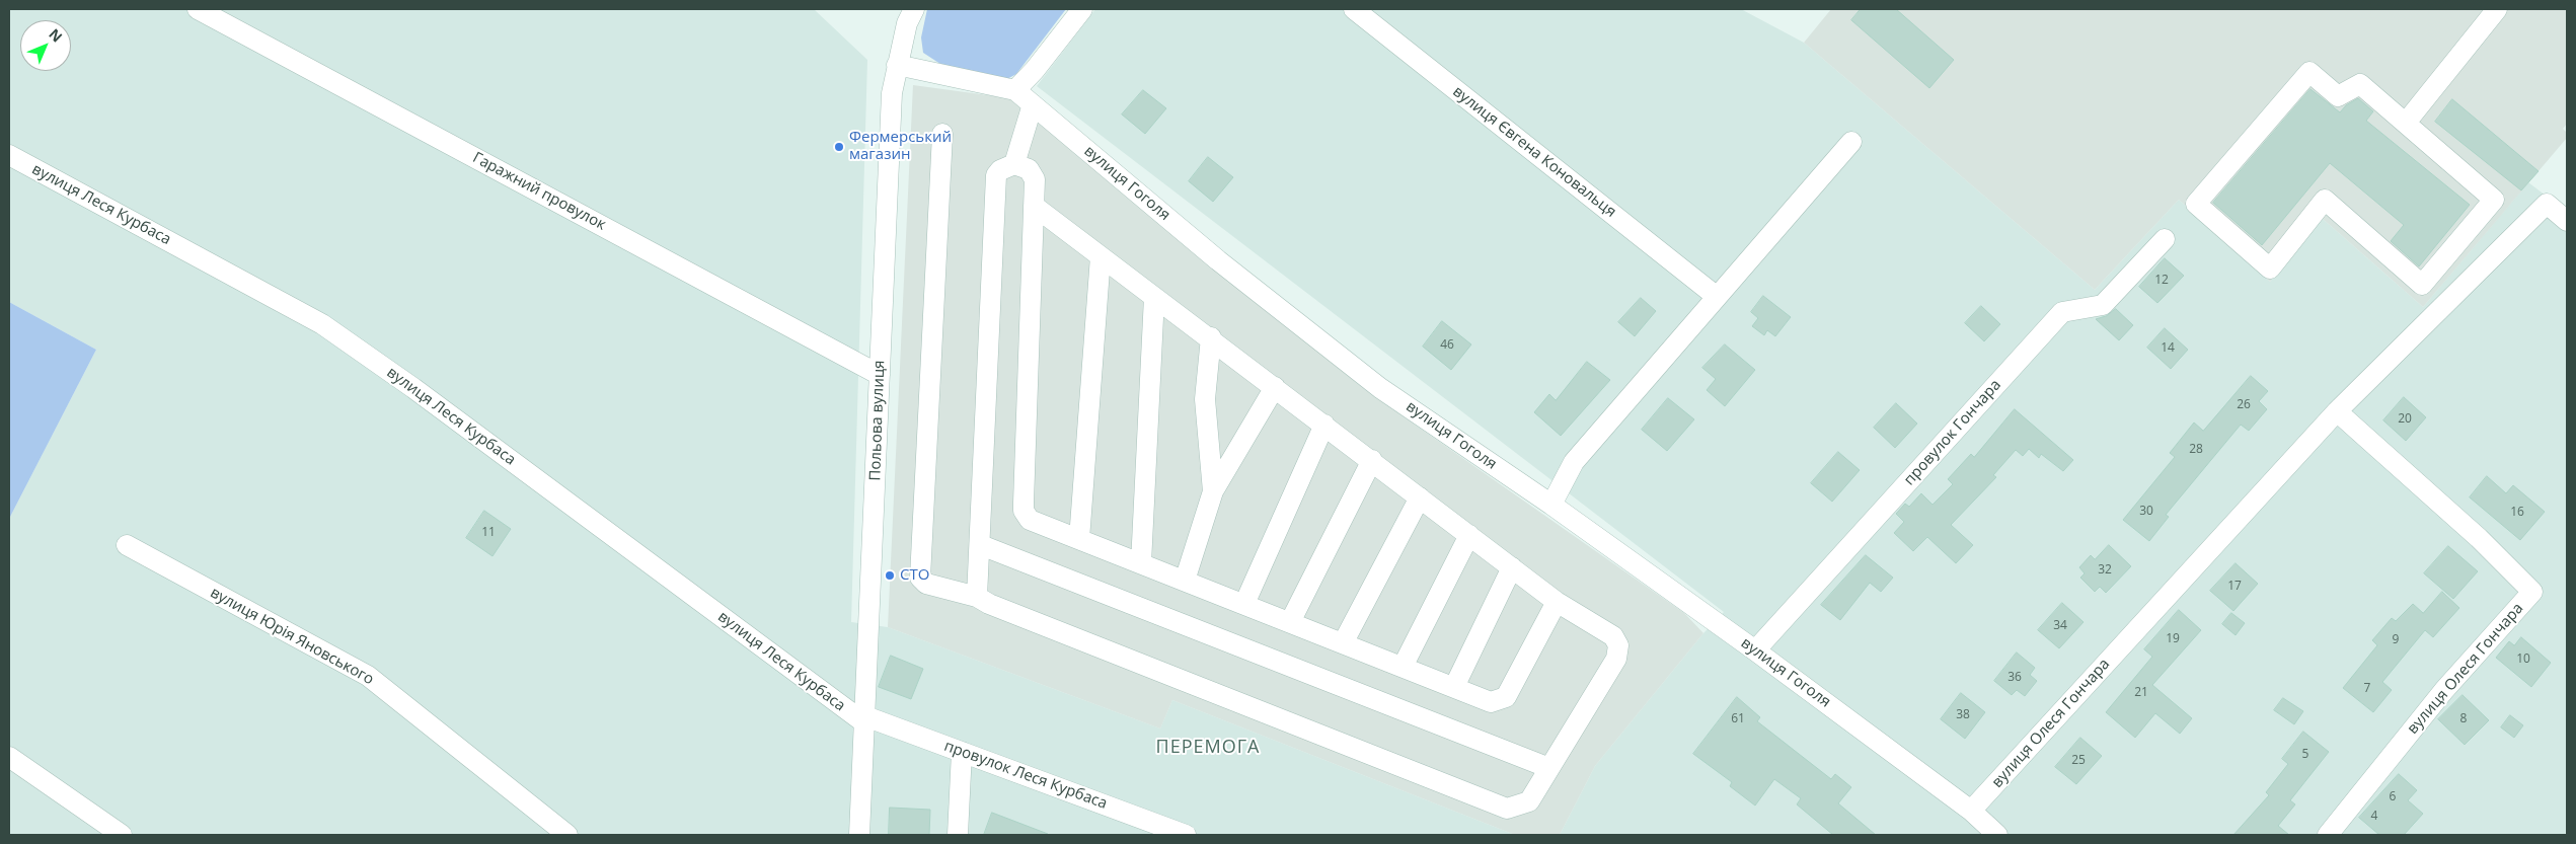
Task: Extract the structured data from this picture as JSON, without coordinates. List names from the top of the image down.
{
  "streets": {
    "street": [
      "вулиця Євгена Коновальця",
      "вулиця Гоголя",
      "Гаражний провулок",
      "вулиця Леся Курбаса",
      "Польова вулиця",
      "провулок Гончара",
      "вулиця Юрія Яновського",
      "вулиця Олеся Гончара",
      "провулок Леся Курбаса"
    ]
  },
  "crossings": [
    ["вулиця Гоголя", "Польова вулиця"],
    ["вулиця Гоголя", "провулок Гончара"],
    ["вулиця Гоголя", "вулиця Олеся Гончара"],
    ["Гаражний провулок", "Польова вулиця"],
    ["вулиця Леся Курбаса", "Польова вулиця"],
    ["вулиця Леся Курбаса", "провулок Леся Курбаса"],
    ["Польова вулиця", "провулок Леся Курбаса"]
  ],
  "districts": ["ПЕРЕМОГА"],
  "places": ["Фермерський магазин", "СТО"],
  "house_numbers": [
    "12",
    "46",
    "14",
    "26",
    "20",
    "28",
    "30",
    "16",
    "11",
    "32",
    "17",
    "34",
    "19",
    "9",
    "10",
    "36",
    "7",
    "21",
    "38",
    "61",
    "8",
    "5",
    "25",
    "6",
    "4"
  ],
  "north": "top right"
}
